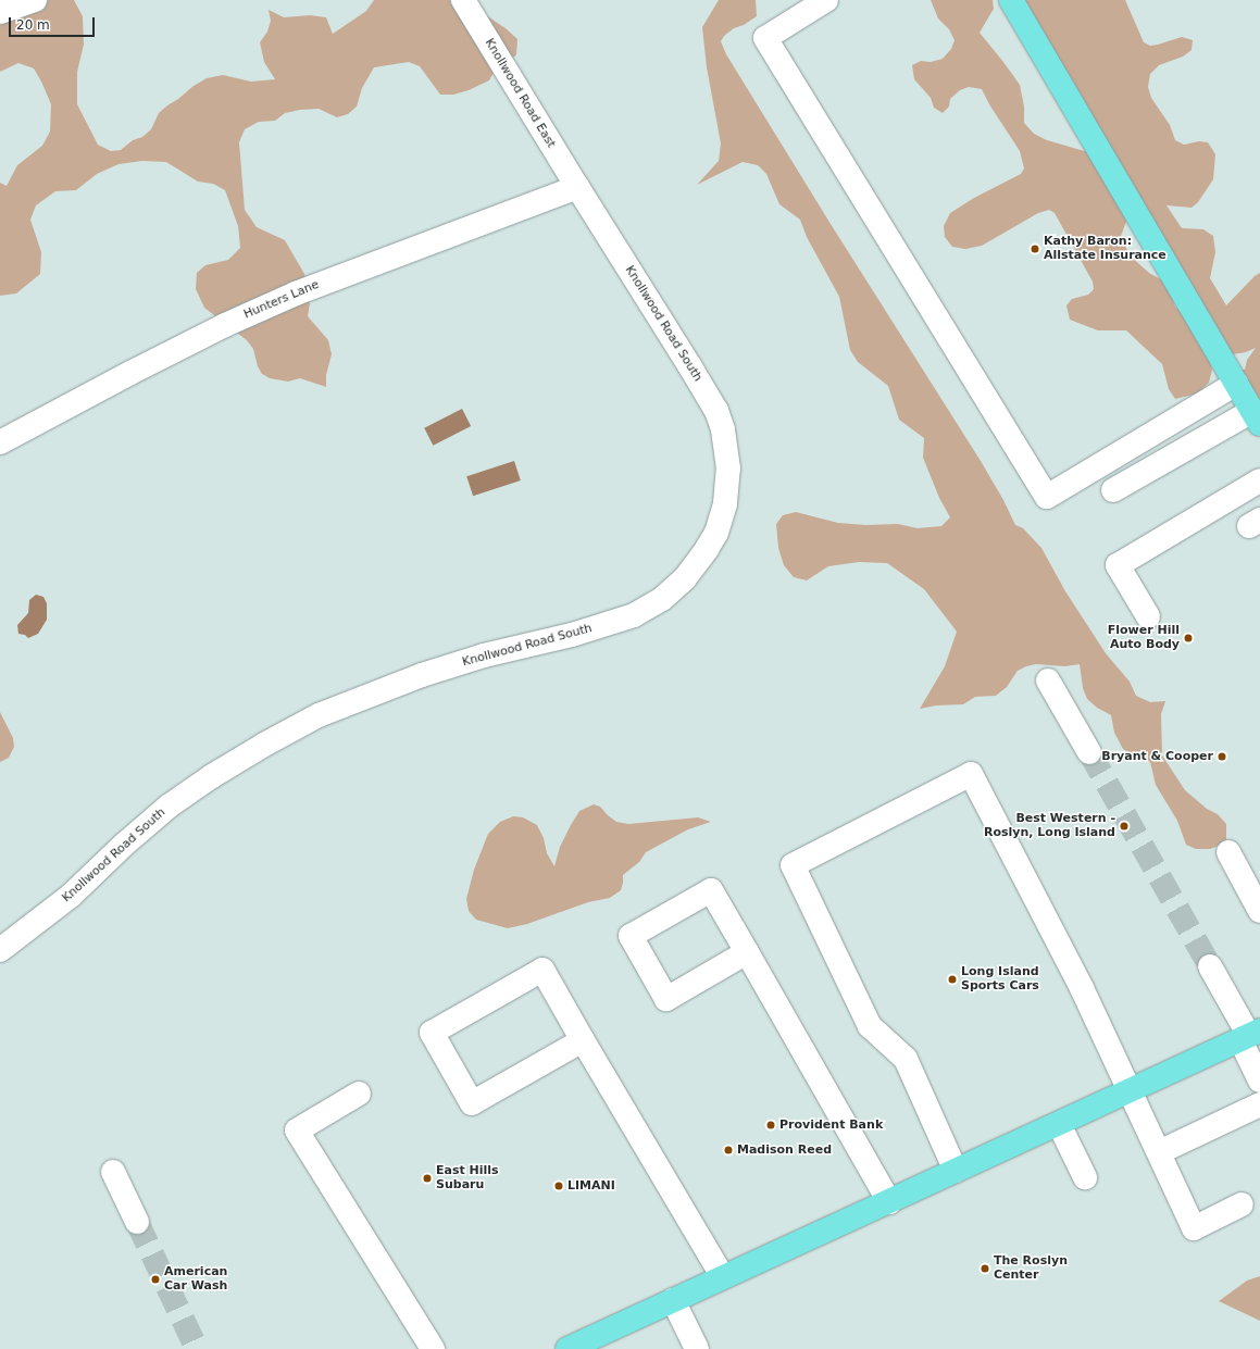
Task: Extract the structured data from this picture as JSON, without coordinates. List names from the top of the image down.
{
  "streets": {
    "street": ["Knollwood Road East", "Hunters Lane", "Knollwood Road South"]
  },
  "crossings": [
    ["Knollwood Road East", "Hunters Lane"],
    ["Knollwood Road East", "Knollwood Road South"],
    ["Hunters Lane", "Knollwood Road South"]
  ],
  "places": [
    "Kathy Baron: Allstate Insurance",
    "Flower Hill Auto Body",
    "Bryant & Cooper",
    "Best Western - Roslyn, Long Island",
    "Long Island Sports Cars",
    "Provident Bank",
    "Madison Reed",
    "East Hills Subaru",
    "LIMANI",
    "The Roslyn Center",
    "American Car Wash"
  ],
  "scale_bar": "20 m"
}
